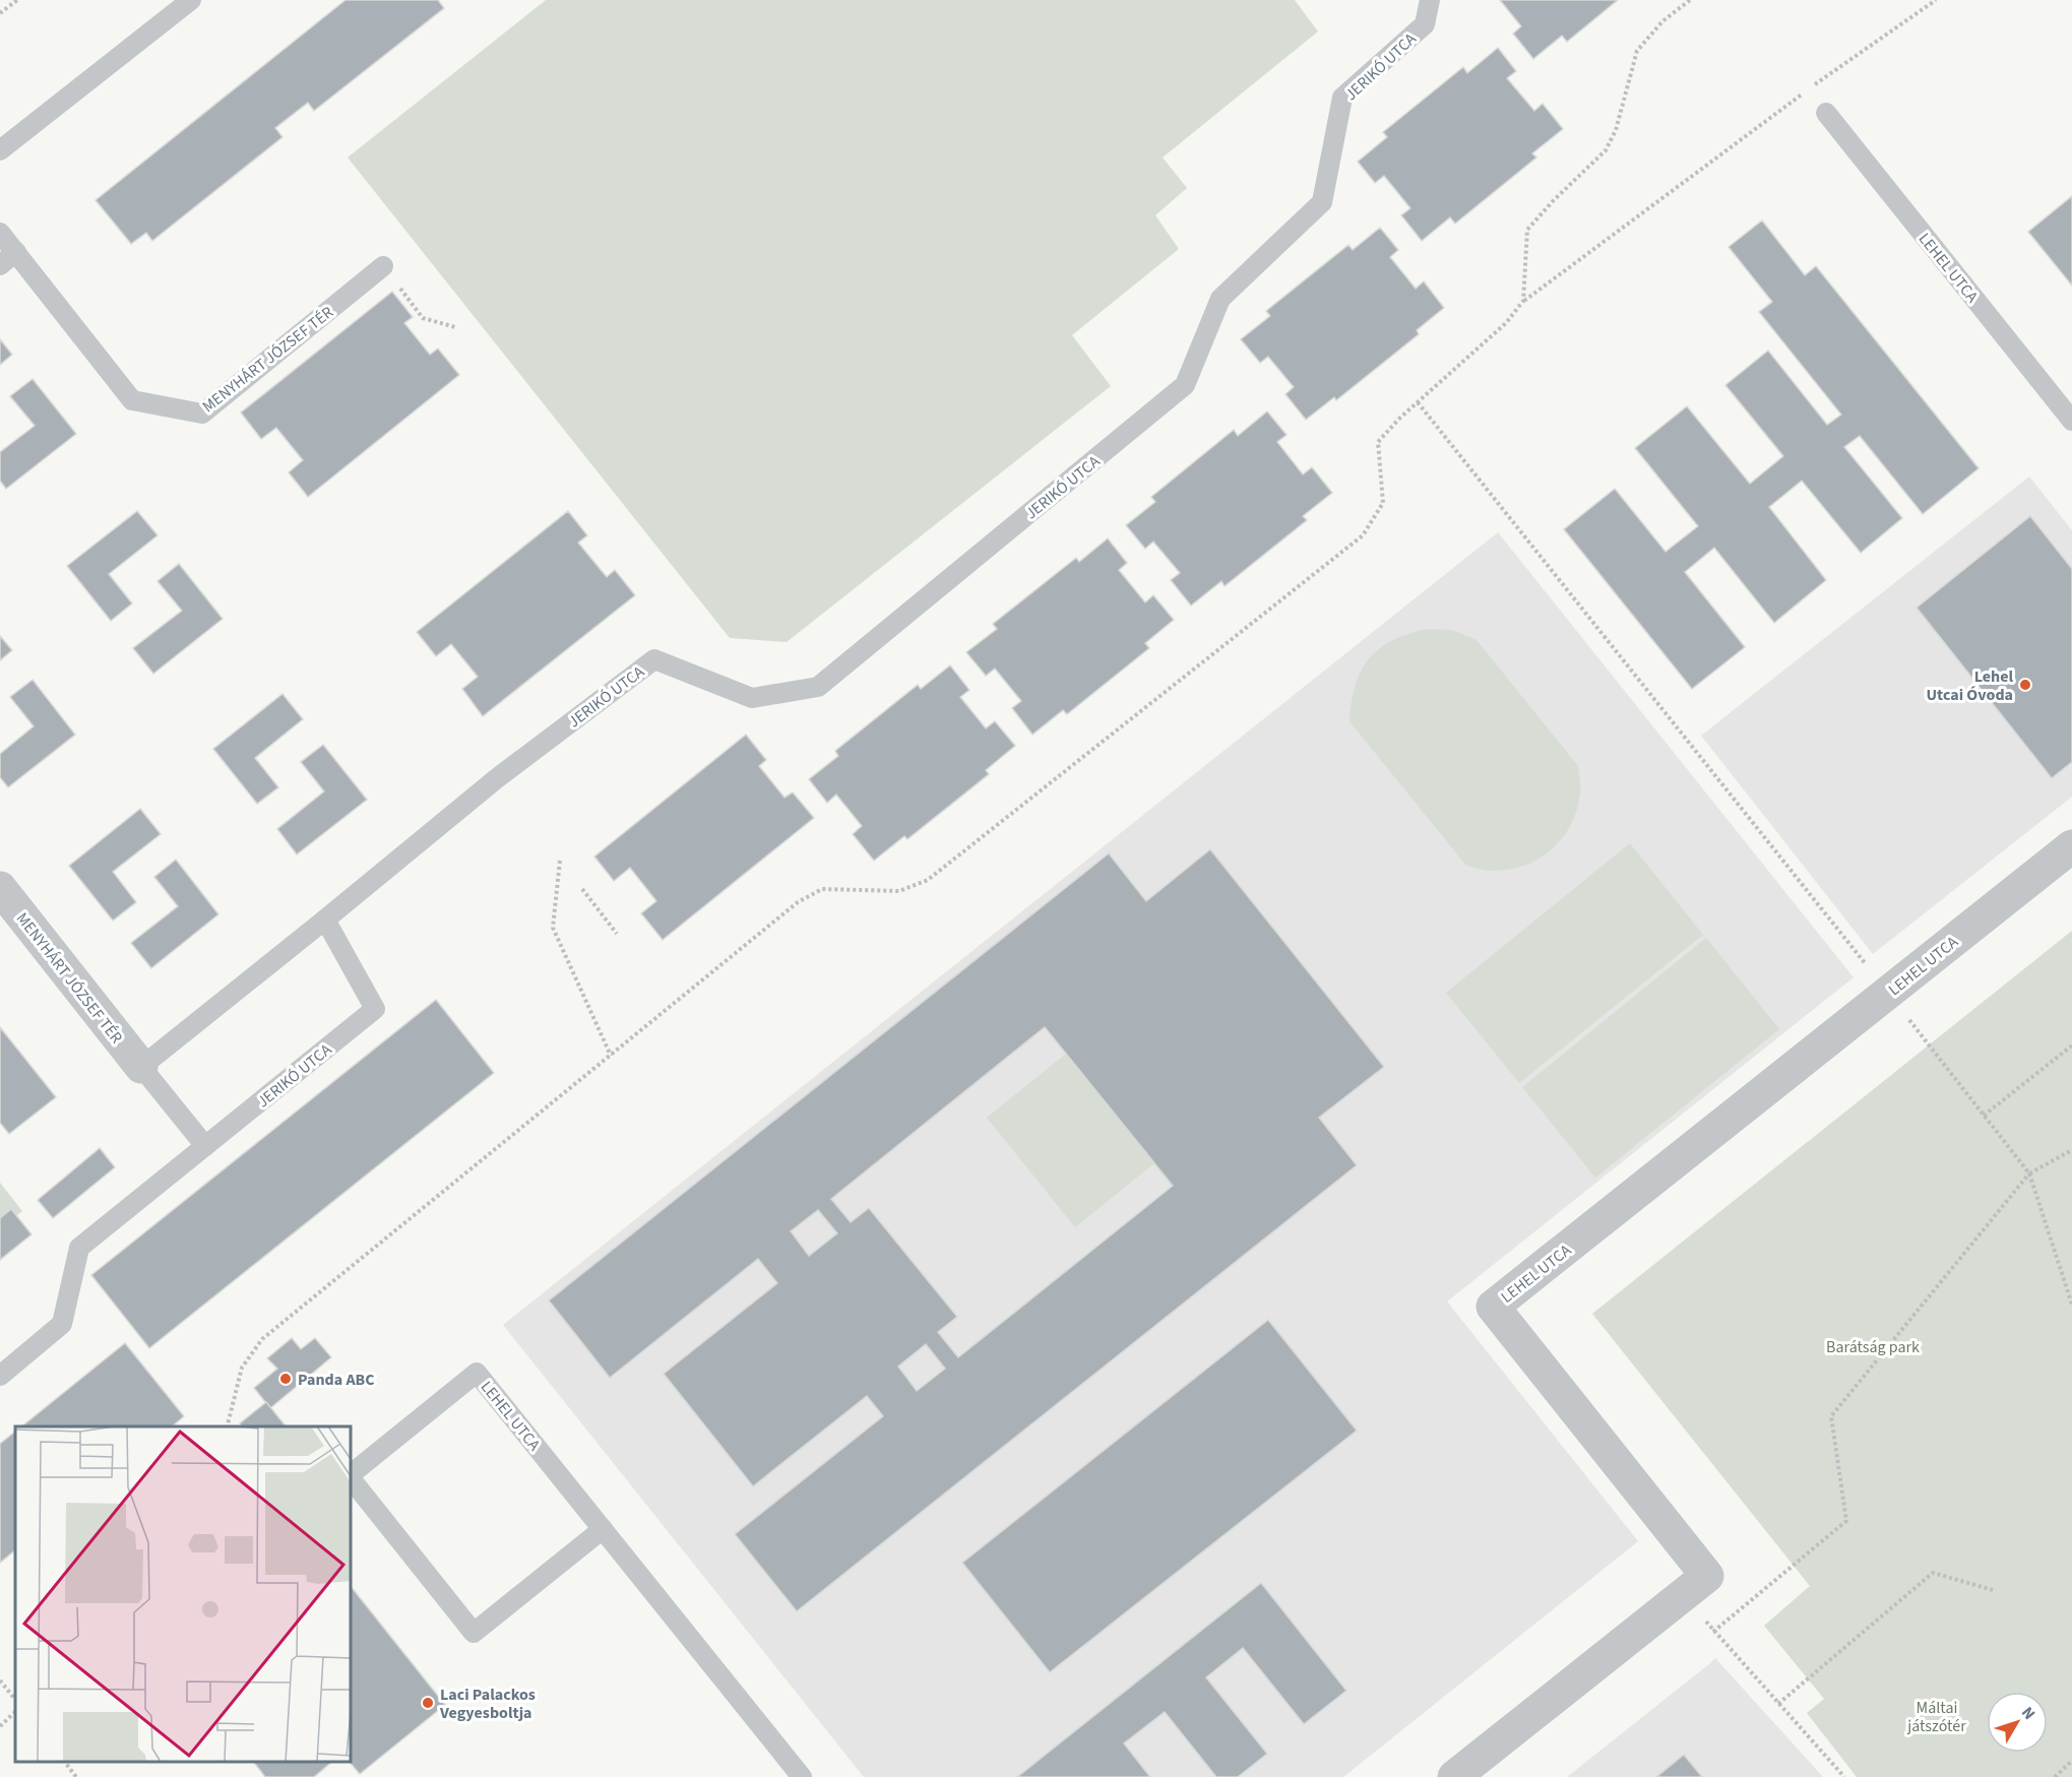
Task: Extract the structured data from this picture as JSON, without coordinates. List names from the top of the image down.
{
  "streets": {
    "street": ["LEHEL UTCA", "MENYHÁRT JÓZSEF TÉR"],
    "lane": ["JERIKÓ UTCA"]
  },
  "parks": ["Barátság park", "Máltai játszótér"],
  "places": ["Lehel Utcai Óvoda", "Panda ABC", "Laci Palackos Vegyesboltja"],
  "north": "top right"
}
